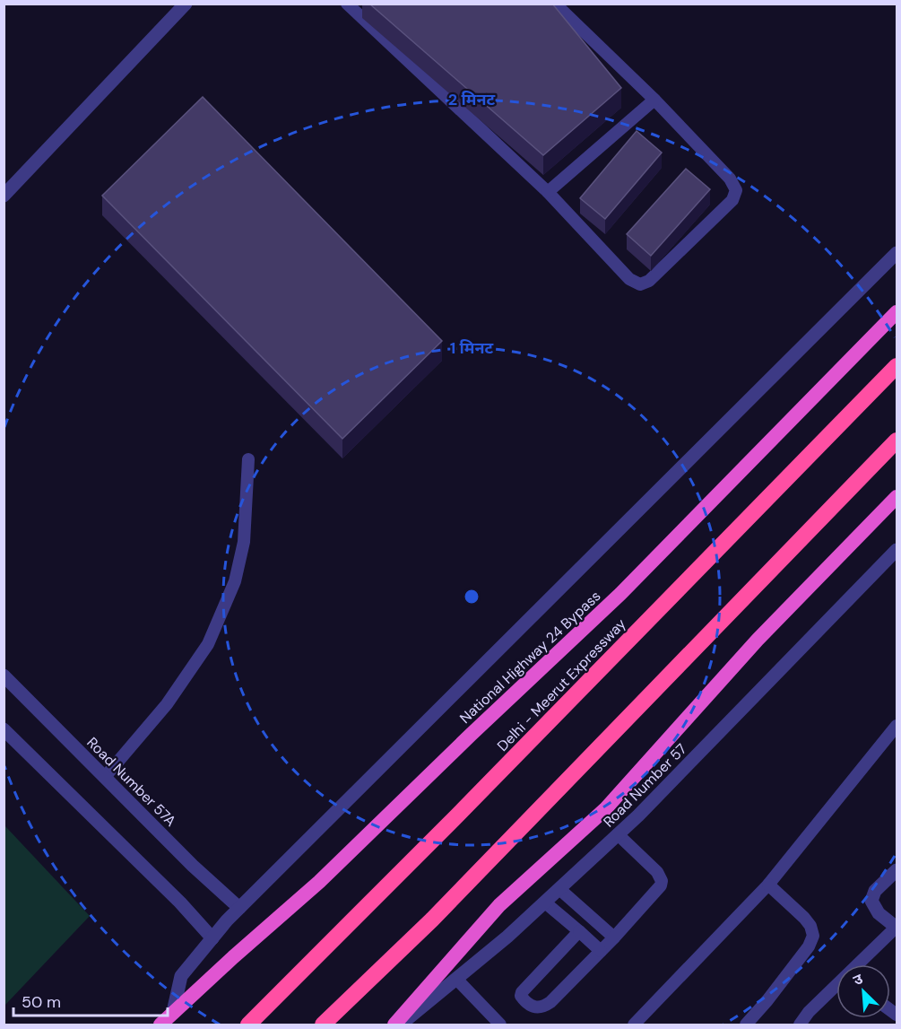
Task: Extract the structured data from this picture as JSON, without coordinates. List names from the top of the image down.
{
  "streets": {
    "highway": ["National Highway 24 Bypass", "Delhi - Meerut Expressway"],
    "street": ["Road Number 57A", "Road Number 57"]
  },
  "scale_bar": "50 m",
  "north": "top left",
  "rings": ["2 मिनट", "1 मिनट"]
}
